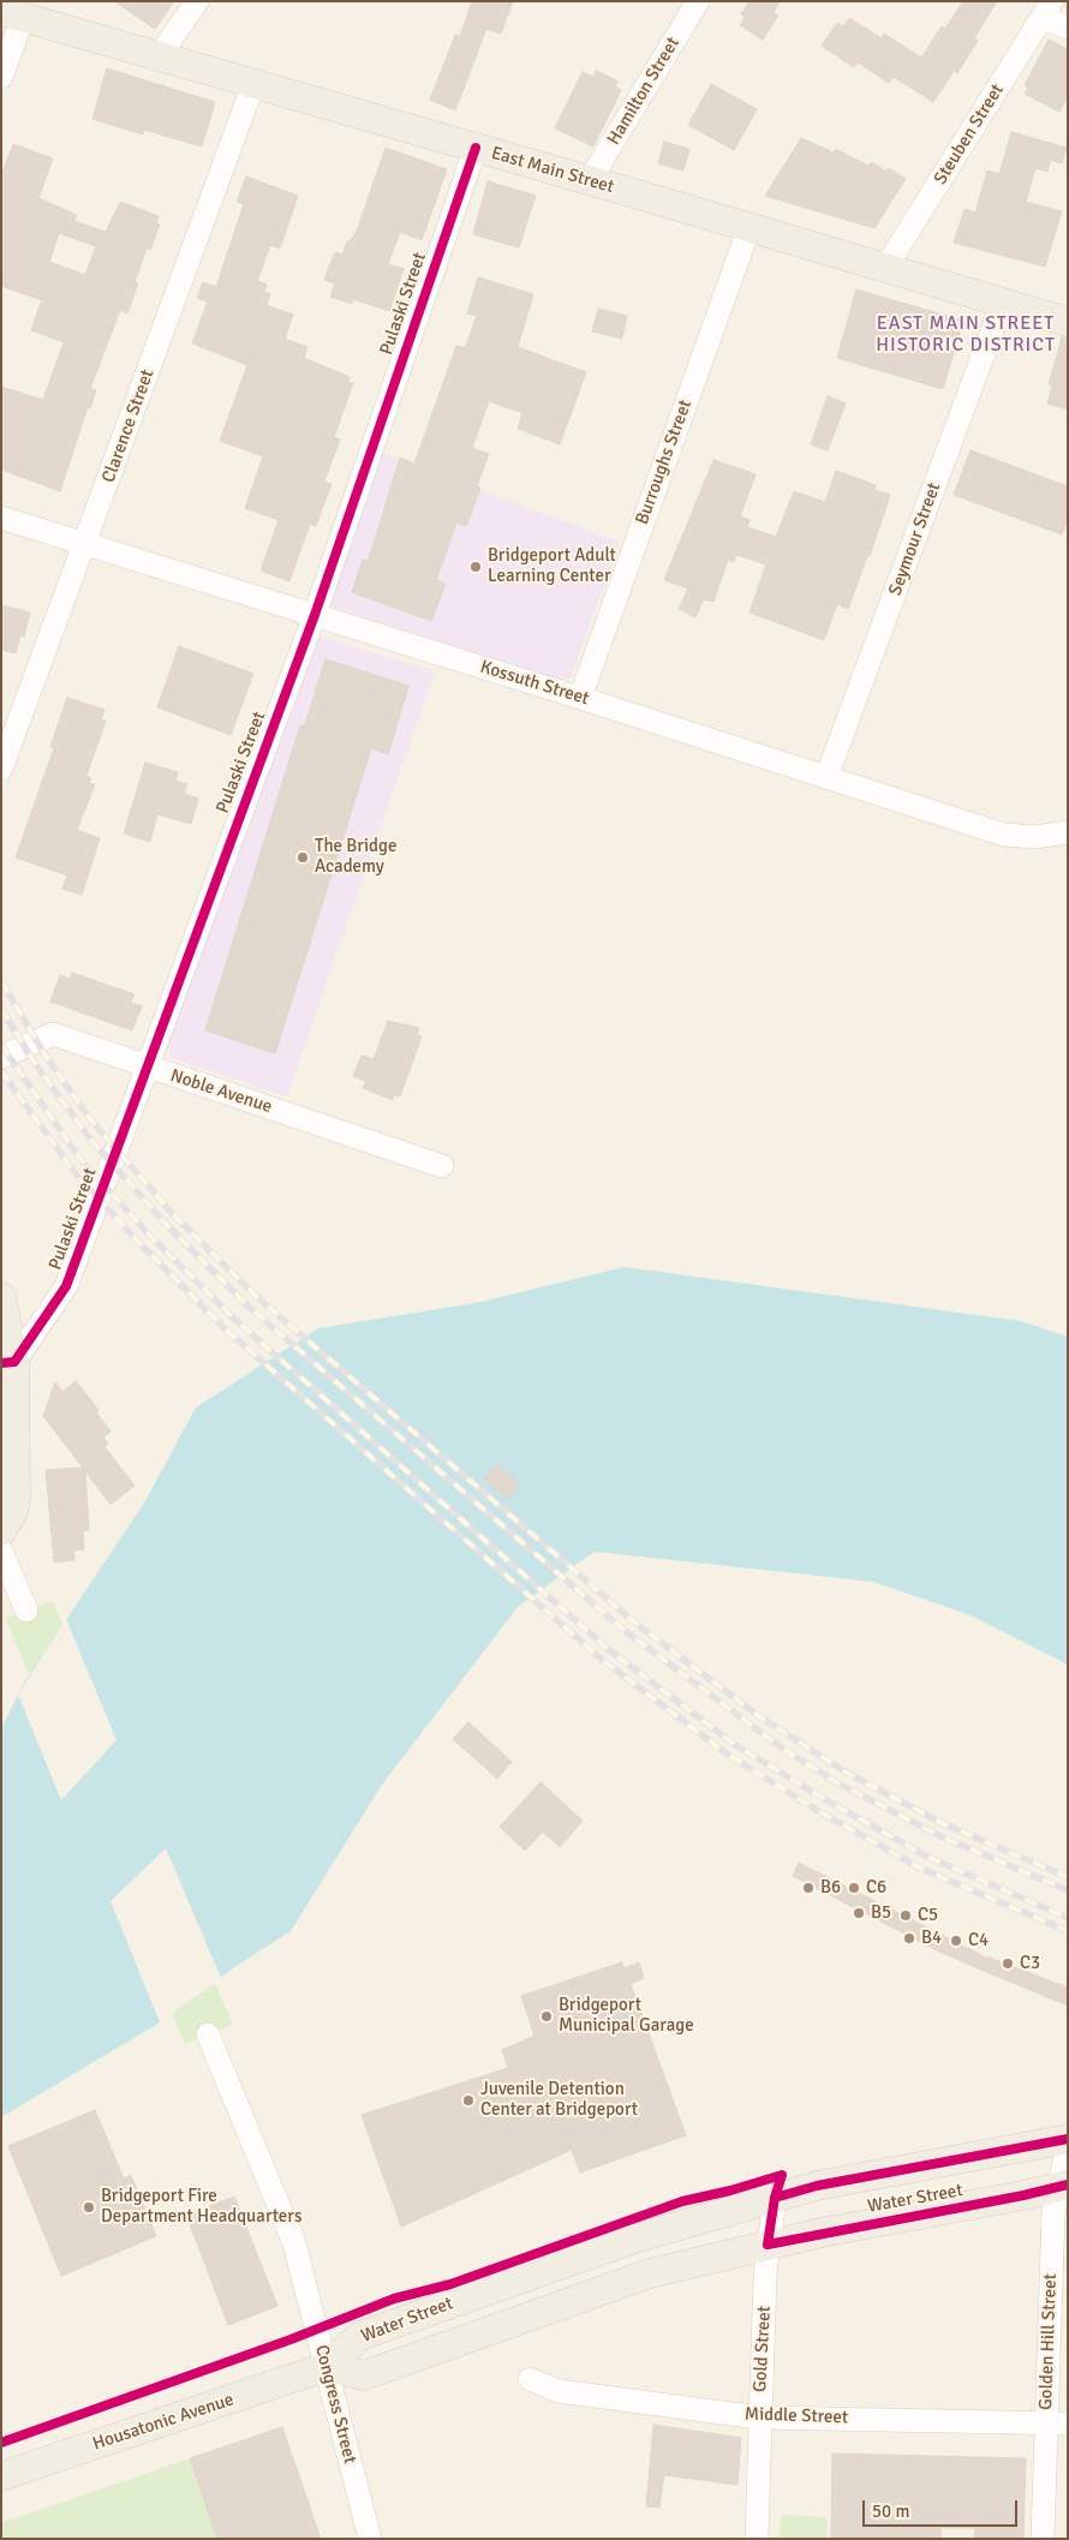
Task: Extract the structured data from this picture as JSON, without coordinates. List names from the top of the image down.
{
  "streets": {
    "main road": ["East Main Street", "Water Street", "Housatonic Avenue"],
    "street": [
      "Hamilton Street",
      "Steuben Street",
      "Pulaski Street",
      "Clarence Street",
      "Burroughs Street",
      "Seymour Street",
      "Kossuth Street",
      "Noble Avenue",
      "Golden Hill Street",
      "Gold Street",
      "Congress Street",
      "Middle Street"
    ]
  },
  "crossings": [
    ["Hamilton Street", "East Main Street"],
    ["Steuben Street", "East Main Street"],
    ["East Main Street", "Pulaski Street"],
    ["East Main Street", "Clarence Street"],
    ["East Main Street", "Burroughs Street"],
    ["East Main Street", "Seymour Street"],
    ["Pulaski Street", "Kossuth Street"],
    ["Pulaski Street", "Noble Avenue"],
    ["Clarence Street", "Kossuth Street"],
    ["Burroughs Street", "Kossuth Street"],
    ["Seymour Street", "Kossuth Street"],
    ["Water Street", "Golden Hill Street"],
    ["Water Street", "Gold Street"],
    ["Water Street", "Congress Street"],
    ["Water Street", "Housatonic Avenue"],
    ["Golden Hill Street", "Middle Street"],
    ["Gold Street", "Middle Street"],
    ["Congress Street", "Housatonic Avenue"]
  ],
  "districts": ["EAST MAIN STREET HISTORIC DISTRICT"],
  "places": [
    "Bridgeport Adult Learning Center",
    "The Bridge Academy",
    "B6",
    "C6",
    "B5",
    "C5",
    "B4",
    "C4",
    "C3",
    "Bridgeport Municipal Garage",
    "Juvenile Detention Center at Bridgeport",
    "Bridgeport Fire Department Headquarters"
  ],
  "scale_bar": "50 m"
}
